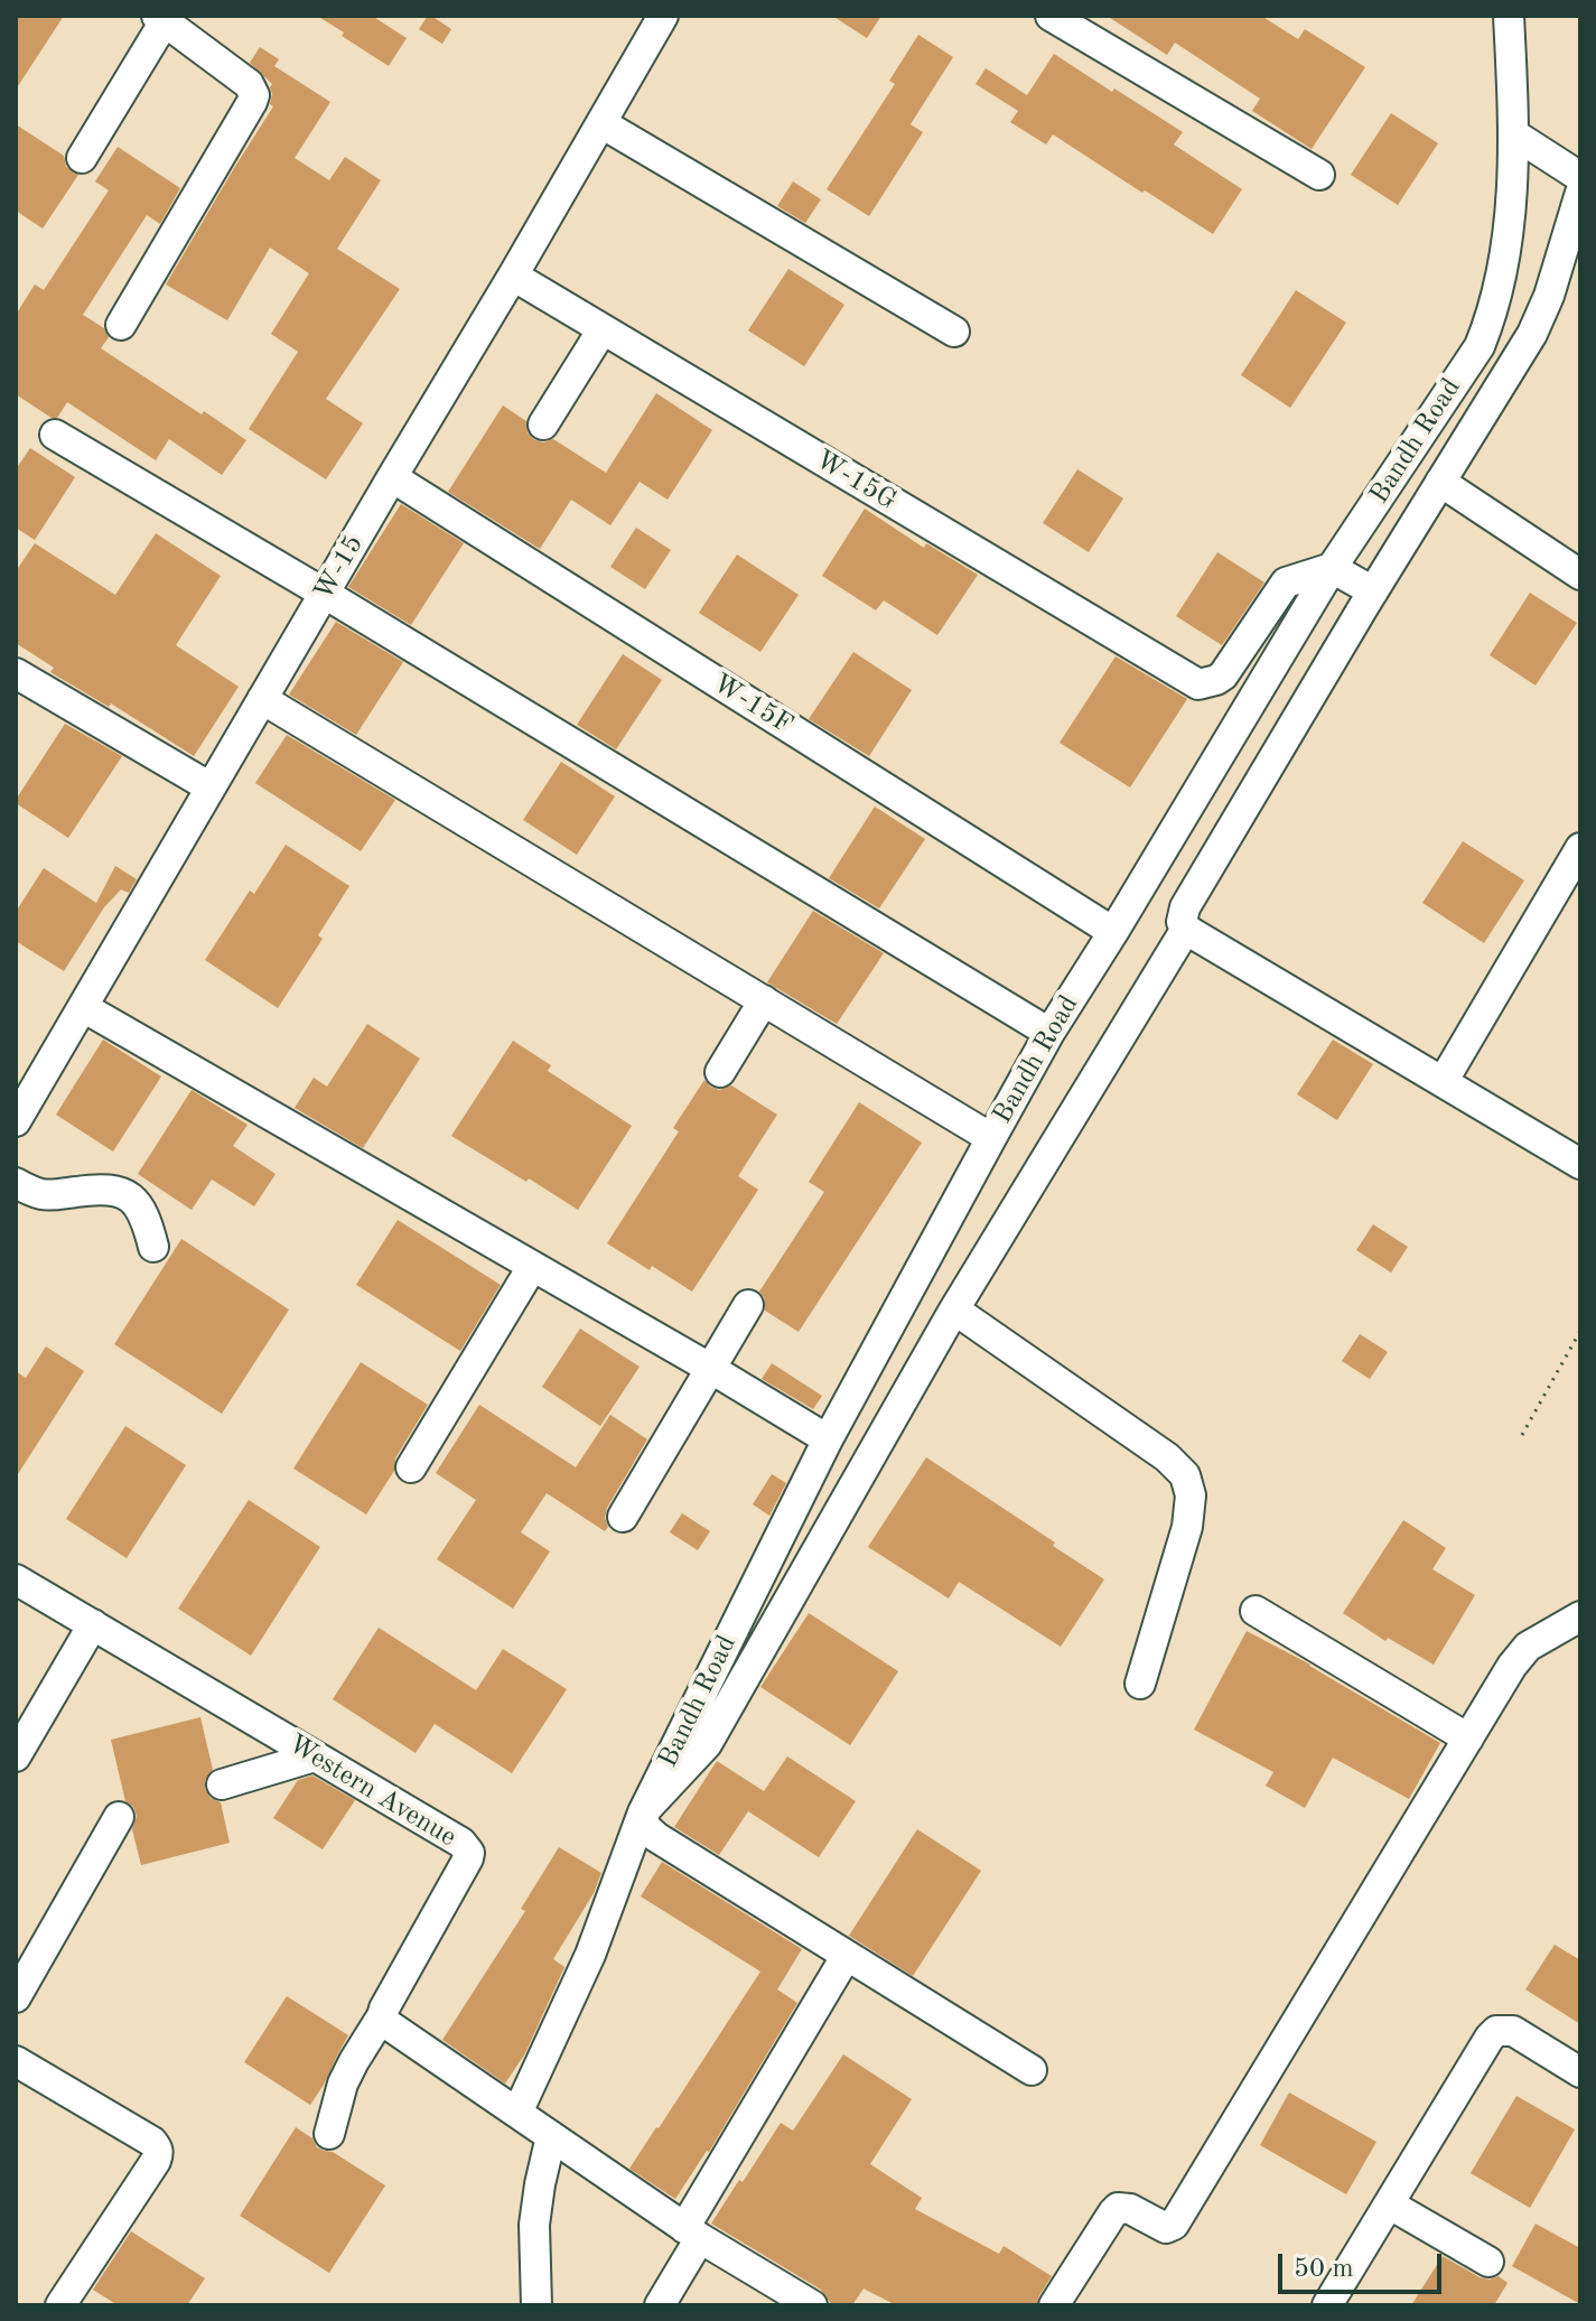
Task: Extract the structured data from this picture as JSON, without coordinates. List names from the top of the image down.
{
  "streets": {
    "street": [
      "Bandh Road",
      "W-15G",
      "W-15",
      "W-15F",
      "Western Avenue"
    ]
  },
  "crossings": [
    ["Bandh Road", "W-15G"],
    ["Bandh Road", "W-15F"],
    ["W-15G", "W-15"],
    ["W-15", "W-15F"]
  ],
  "scale_bar": "50 m"
}
